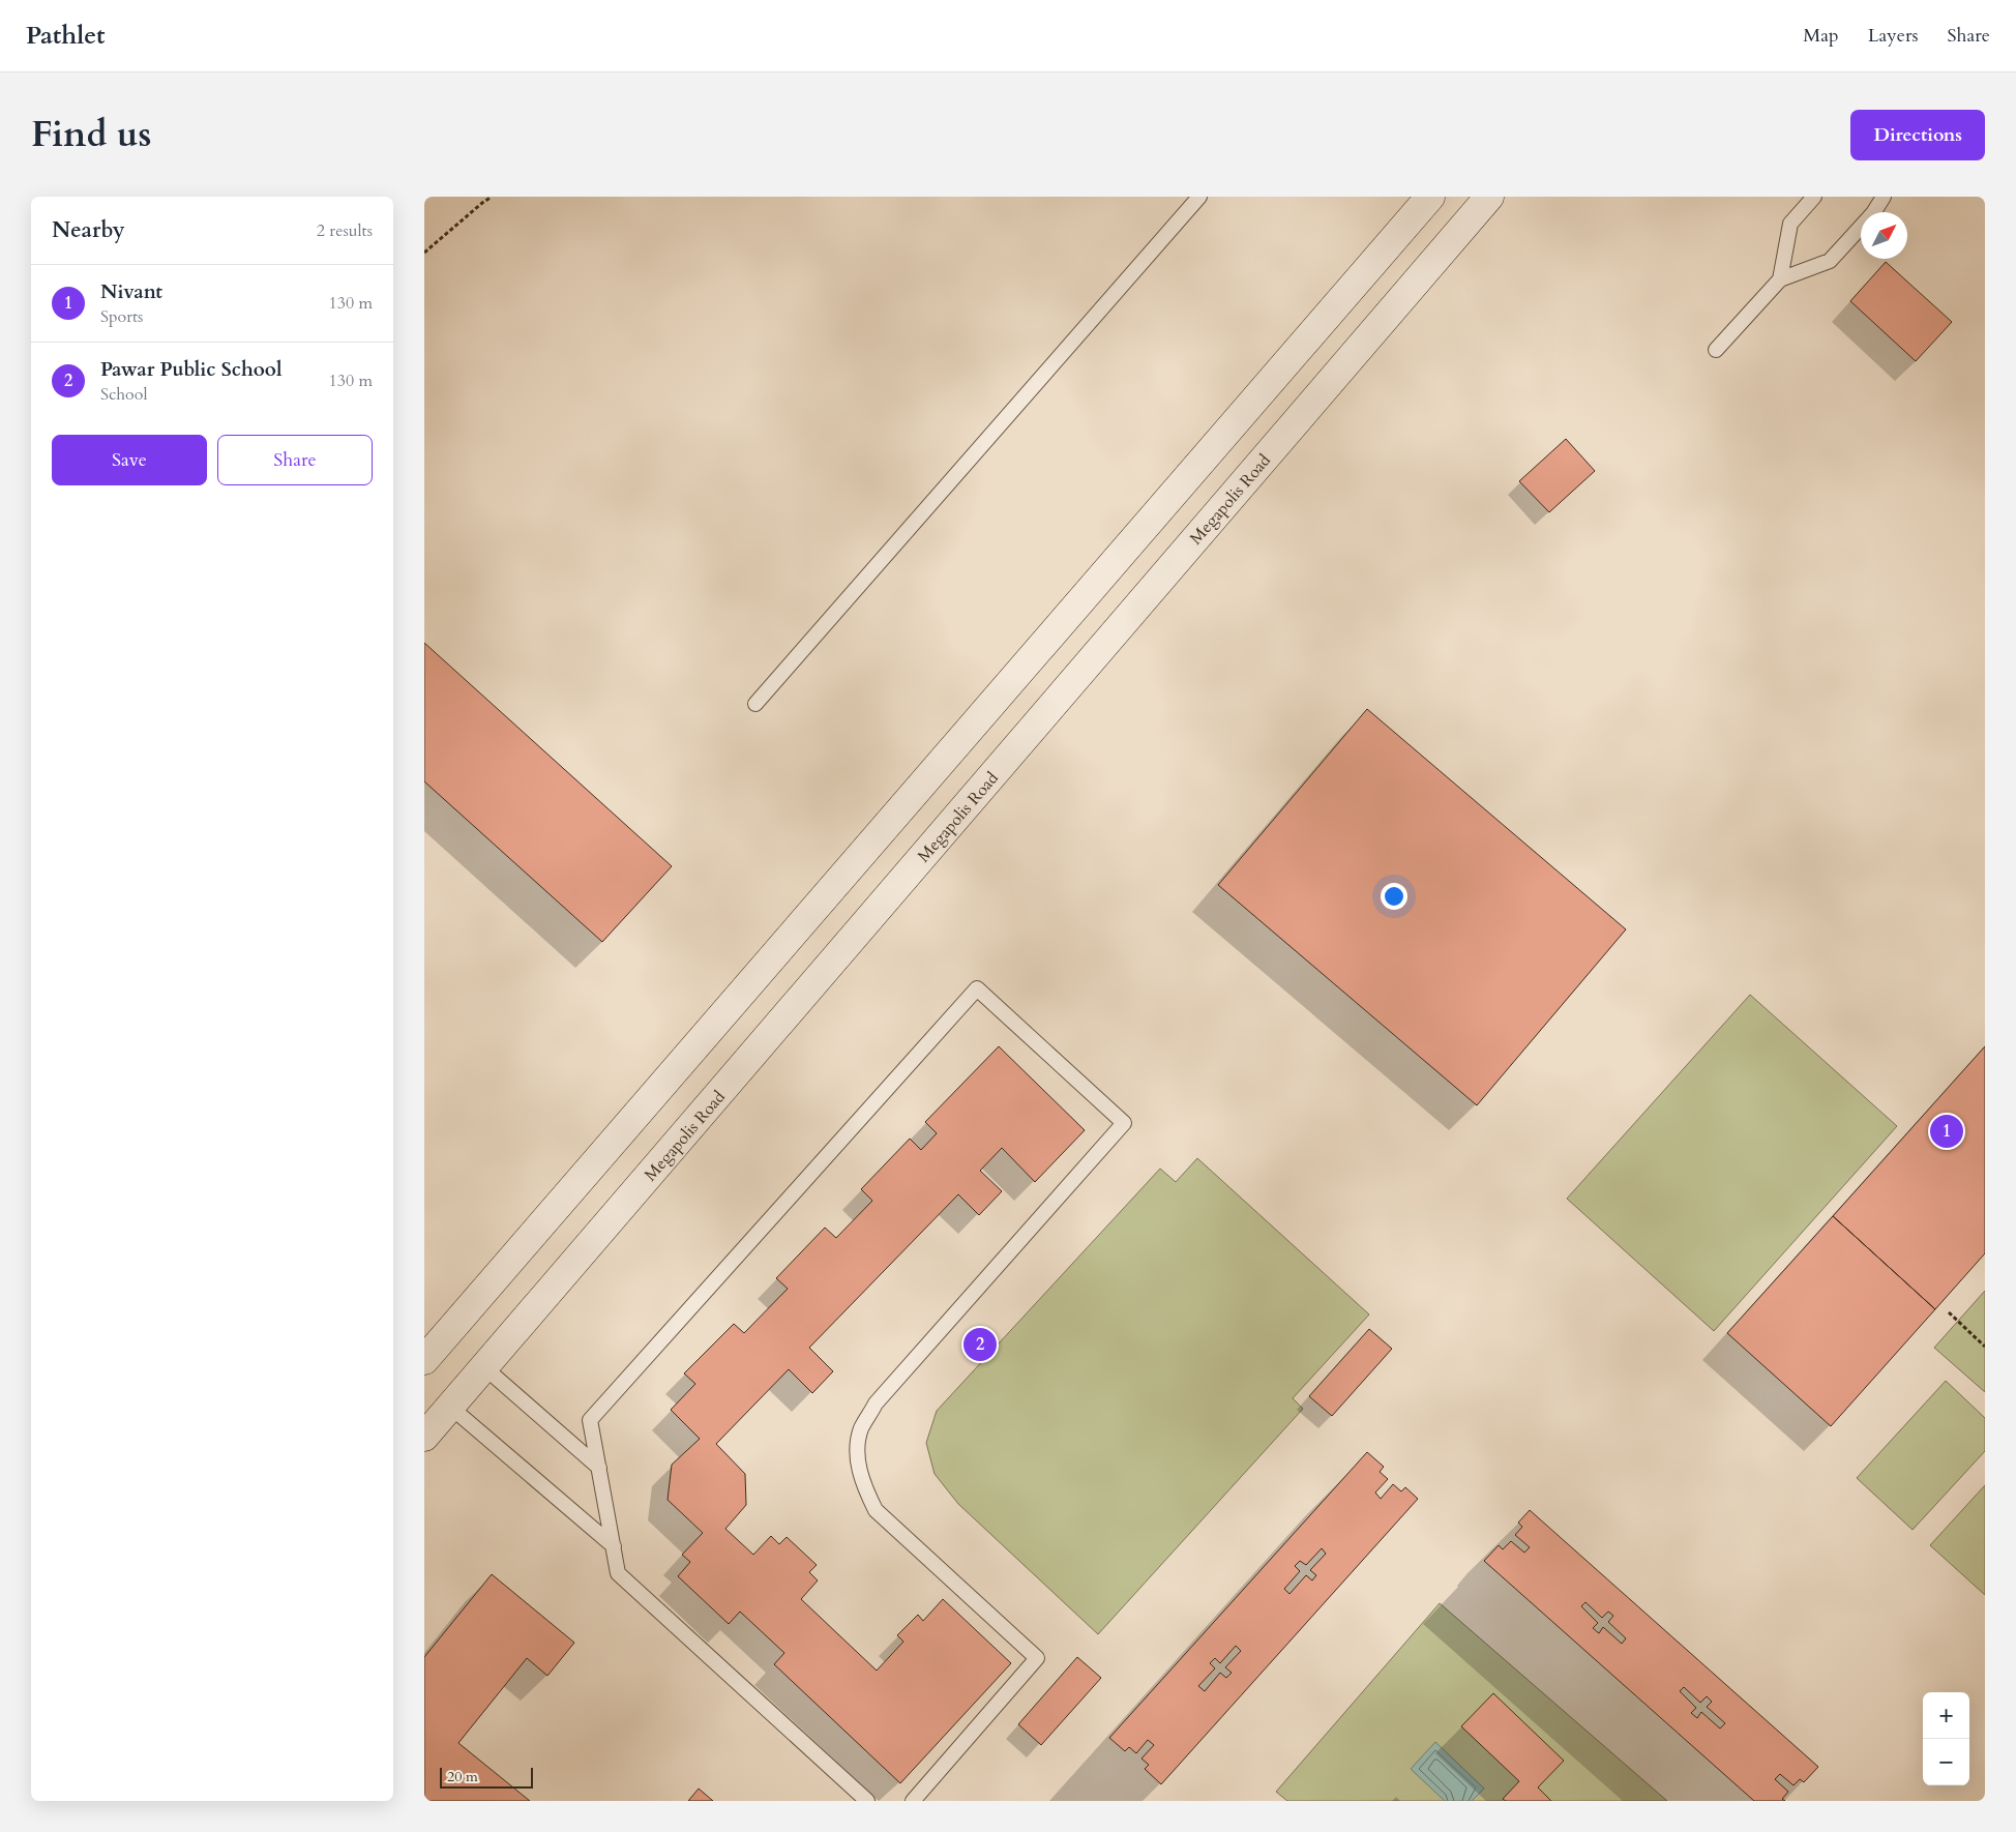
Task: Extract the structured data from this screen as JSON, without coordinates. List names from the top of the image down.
{
  "streets": {
    "street": ["Megapolis Road"]
  },
  "scale_bar": "20 m",
  "north": "top right",
  "page": {
    "header": "Pathlet",
    "nav": ["Map", "Layers", "Share"],
    "title": "Find us",
    "buttons": [
      "Directions",
      ["Save", "Share"]
    ],
    "heading": ["Nearby", "2 results"],
    "list": [
      {
        "mark": "1",
        "name": "Nivant",
        "note": "Sports",
        "value": "130 m"
      },
      {
        "mark": "2",
        "name": "Pawar Public School",
        "note": "School",
        "value": "130 m"
      }
    ],
    "pins": ["1", "2"],
    "map_buttons": ["+", "−"],
    "scale": "20 m"
  }
}
